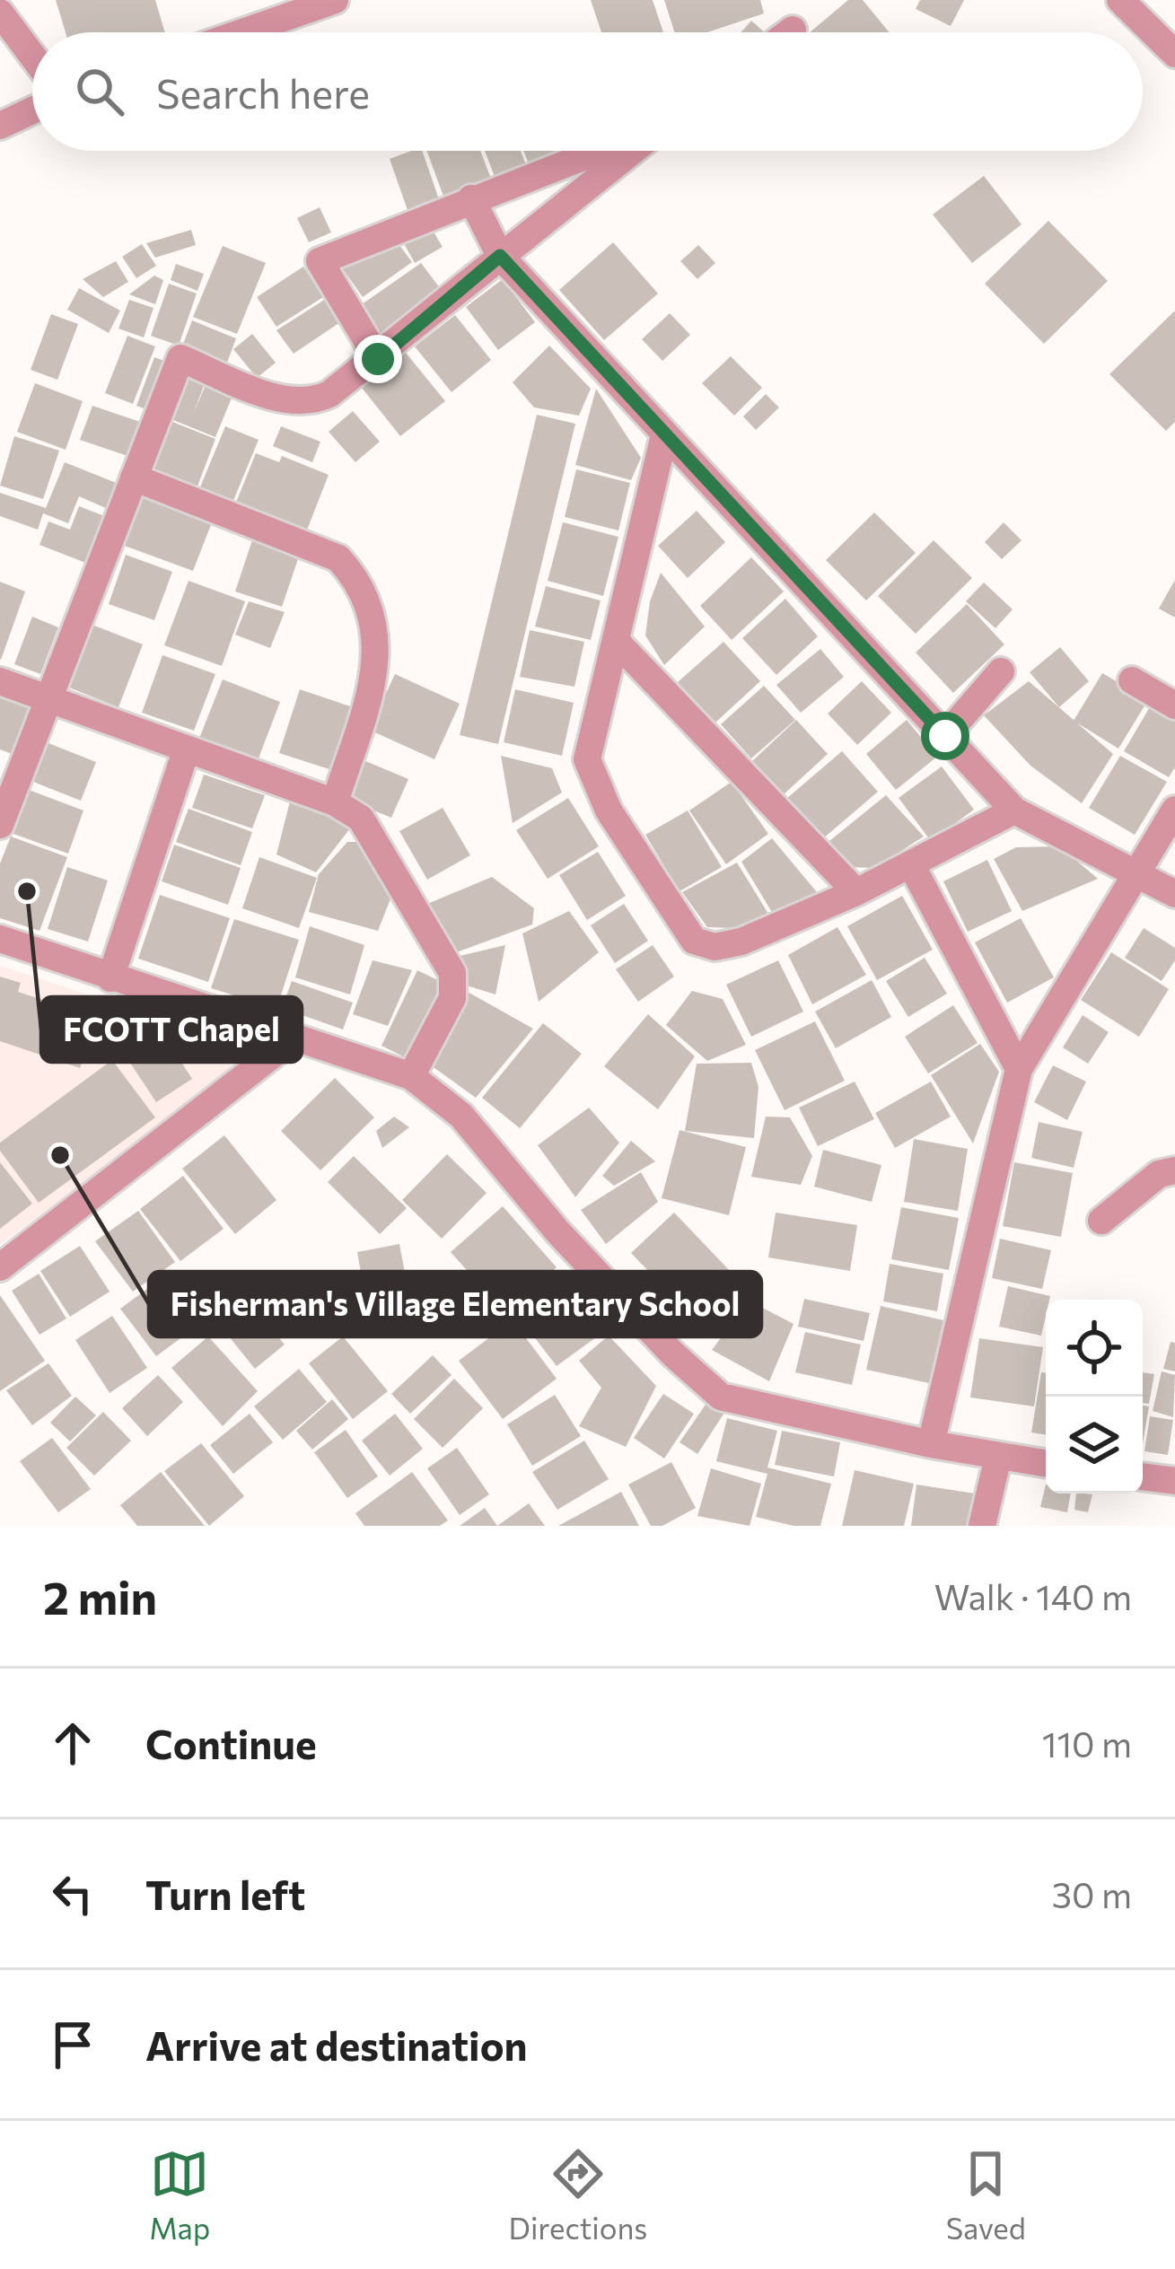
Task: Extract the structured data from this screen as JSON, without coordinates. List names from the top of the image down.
{
  "places": ["FCOTT Chapel", "Fisherman's Village Elementary School"],
  "page": {
    "search": "Search here",
    "heading": ["2 min", "Walk · 140 m"],
    "list": [
      ["Continue", "110 m"],
      ["Turn left", "30 m"],
      "Arrive at destination"
    ],
    "nav": ["Map", "Directions", "Saved"]
  }
}
